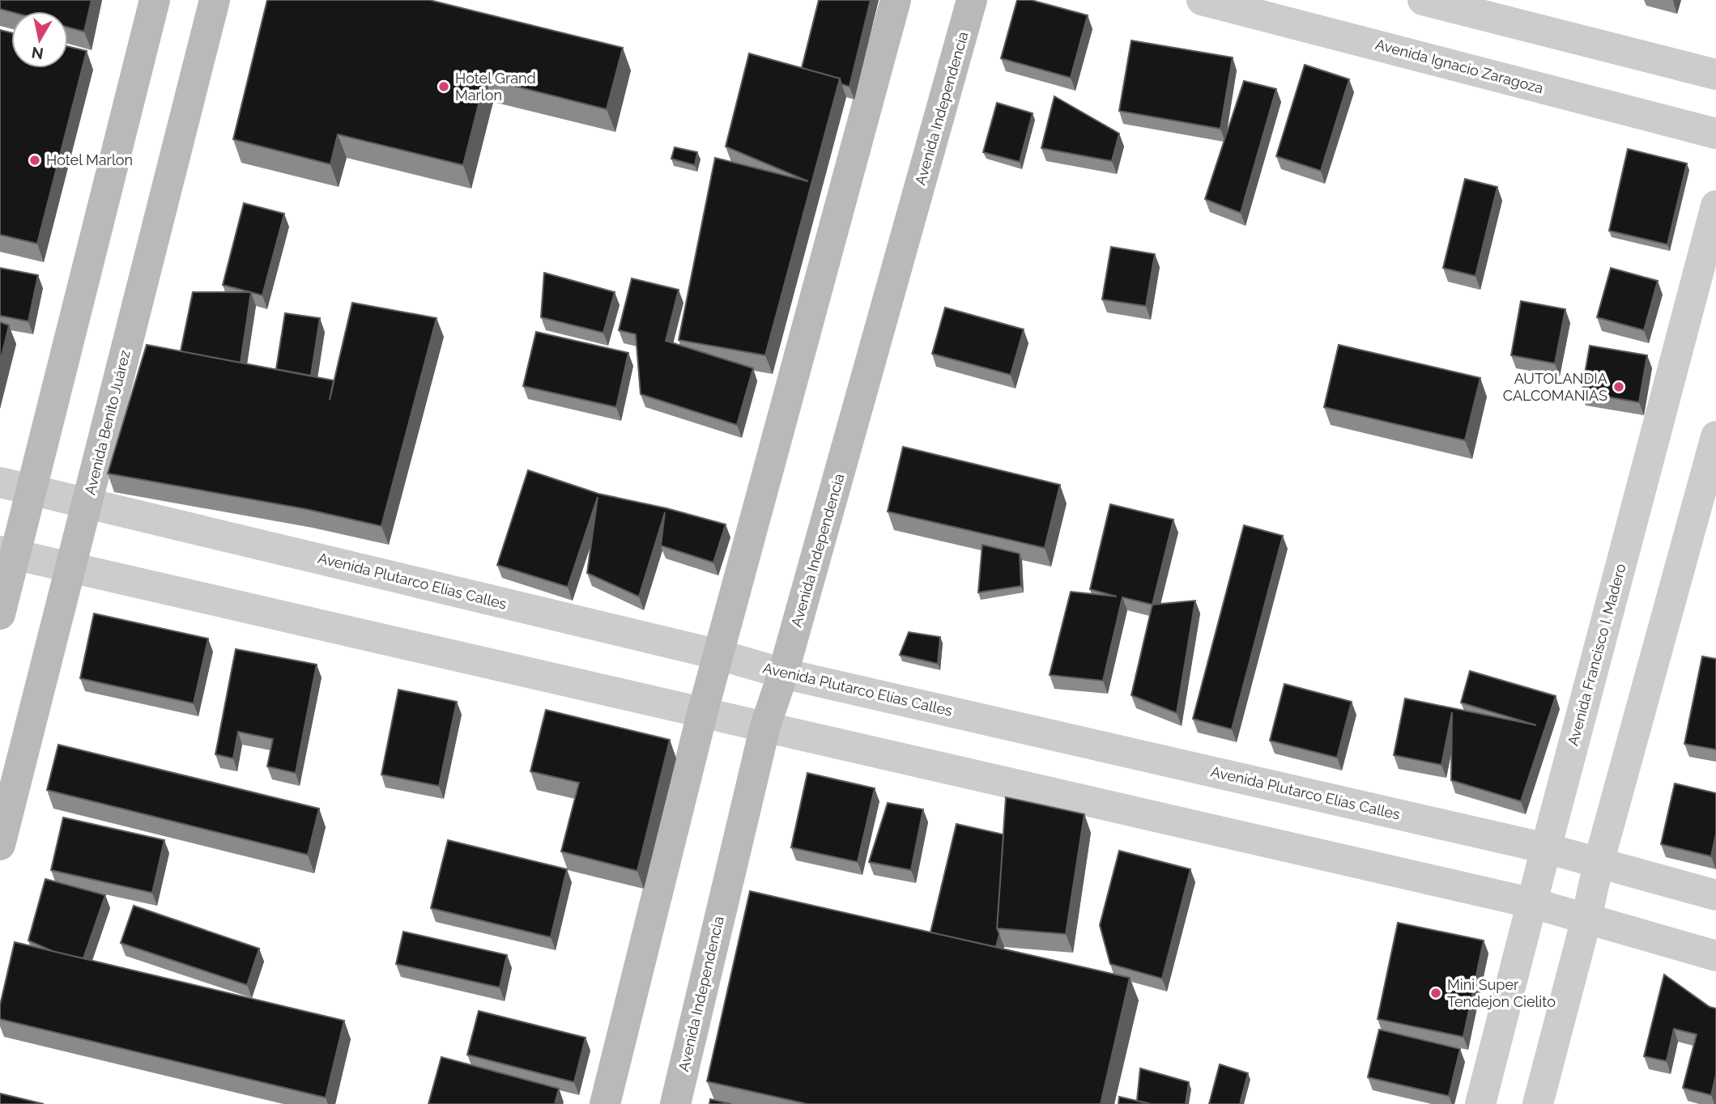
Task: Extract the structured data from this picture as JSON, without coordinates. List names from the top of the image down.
{
  "streets": {
    "main road": ["Avenida Independencia", "Avenida Benito Juárez"],
    "street": ["Avenida Ignacio Zaragoza", "Avenida Plutarco Elías Calles", "Avenida Francisco I. Madero"]
  },
  "crossings": [
    ["Avenida Independencia", "Avenida Plutarco Elías Calles"],
    ["Avenida Benito Juárez", "Avenida Plutarco Elías Calles"],
    ["Avenida Plutarco Elías Calles", "Avenida Francisco I. Madero"]
  ],
  "places": [
    "Hotel Grand Marlon",
    "Hotel Marlon",
    "AUTOLANDIA CALCOMANIAS",
    "Mini Super Tendejon Cielito"
  ],
  "north": "bottom"
}
